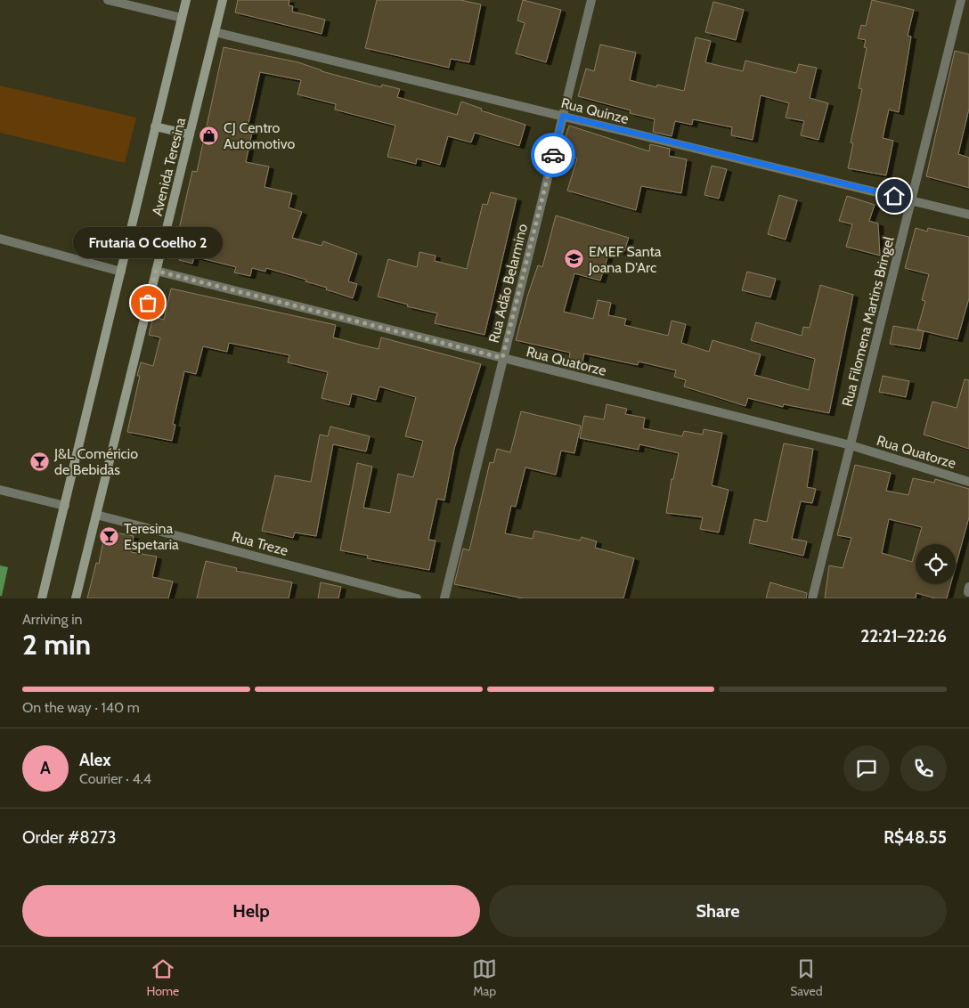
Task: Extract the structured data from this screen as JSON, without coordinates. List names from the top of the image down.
{
  "streets": {
    "main road": ["Avenida Teresina"],
    "street": [
      "Rua Quinze",
      "Rua Adão Belarmino",
      "Rua Filomena Martins Bringel",
      "Rua Quatorze",
      "Rua Treze"
    ]
  },
  "crossings": [
    ["Rua Quinze", "Avenida Teresina"],
    ["Rua Quinze", "Rua Adão Belarmino"],
    ["Rua Quinze", "Rua Filomena Martins Bringel"],
    ["Avenida Teresina", "Rua Quatorze"],
    ["Avenida Teresina", "Rua Treze"],
    ["Rua Adão Belarmino", "Rua Quatorze"],
    ["Rua Filomena Martins Bringel", "Rua Quatorze"]
  ],
  "places": {
    "shop": ["CJ Centro Automotivo"],
    "school or university": ["EMEF Santa Joana D'Arc"],
    "other": ["Frutaria O Coelho 2"],
    "bar": ["J&L Coméricio de Bebidas", "Teresina Espetaria"]
  },
  "page": {
    "bubble": "Frutaria O Coelho 2",
    "heading": ["2 min", "Arriving in", "22:21–22:26"],
    "panel": [
      "Alex",
      "Courier · 4.4",
      "Order #8273",
      "R$48.55"
    ],
    "bar": "On the way · 140 m",
    "round": "A",
    "buttons": ["Help", "Share"],
    "tabs": ["Home", "Map", "Saved"]
  }
}
